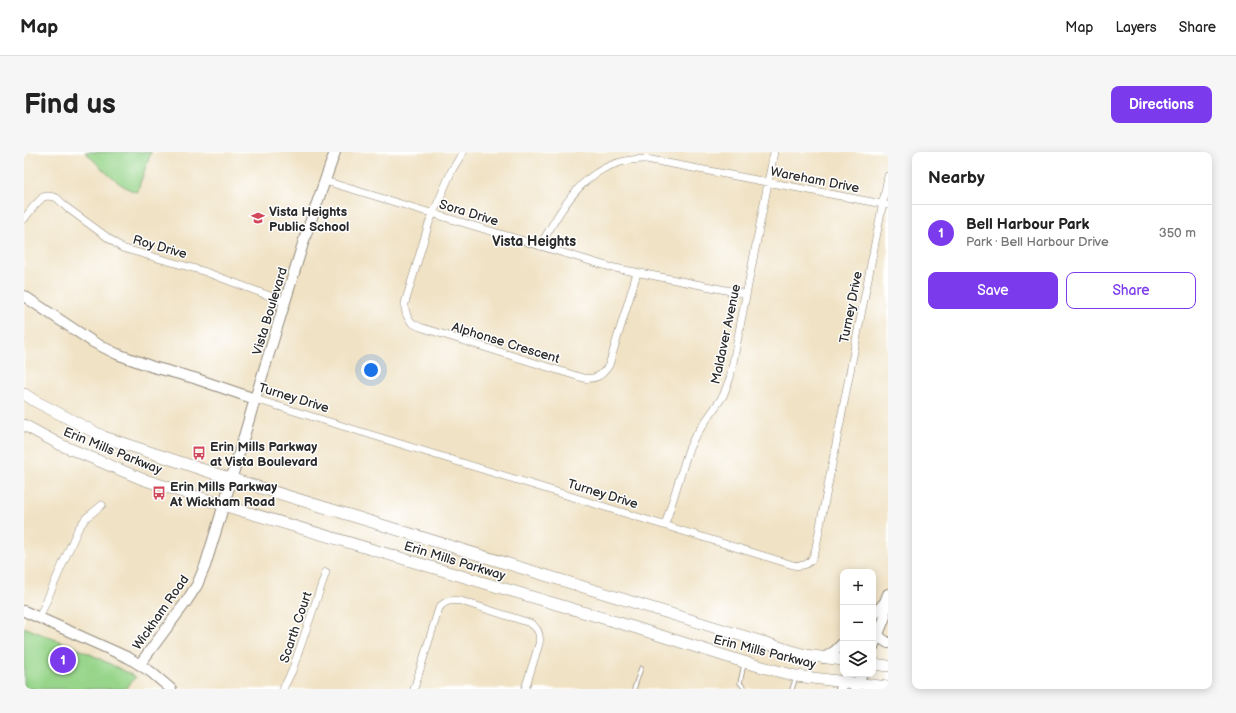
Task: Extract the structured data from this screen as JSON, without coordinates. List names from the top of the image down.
{
  "streets": {
    "main road": ["Erin Mills Parkway"],
    "street": [
      "Wareham Drive",
      "Sora Drive",
      "Roy Drive",
      "Turney Drive",
      "Vista Boulevard",
      "Maldaver Avenue",
      "Alphonse Crescent",
      "Wickham Road",
      "Scarth Court"
    ]
  },
  "crossings": [
    ["Wareham Drive", "Sora Drive"],
    ["Wareham Drive", "Turney Drive"],
    ["Wareham Drive", "Maldaver Avenue"],
    ["Sora Drive", "Vista Boulevard"],
    ["Sora Drive", "Maldaver Avenue"],
    ["Sora Drive", "Alphonse Crescent"],
    ["Roy Drive", "Vista Boulevard"],
    ["Turney Drive", "Vista Boulevard"],
    ["Turney Drive", "Maldaver Avenue"],
    ["Vista Boulevard", "Erin Mills Parkway"],
    ["Vista Boulevard", "Wickham Road"],
    ["Erin Mills Parkway", "Wickham Road"]
  ],
  "districts": ["Vista Heights"],
  "places": {
    "school or university": ["Vista Heights Public School"],
    "bus stop": ["Erin Mills Parkway at Vista Boulevard", "Erin Mills Parkway At Wickham Road"]
  },
  "page": {
    "header": "Map",
    "nav": ["Map", "Layers", "Share"],
    "buttons": [
      "Directions",
      ["Save", "Share"]
    ],
    "title": "Find us",
    "heading": "Nearby",
    "list": [
      {
        "mark": "1",
        "name": "Bell Harbour Park",
        "note": "Park · Bell Harbour Drive",
        "value": "350 m"
      }
    ],
    "map_buttons": ["+", "−"],
    "pins": "1"
  }
}
